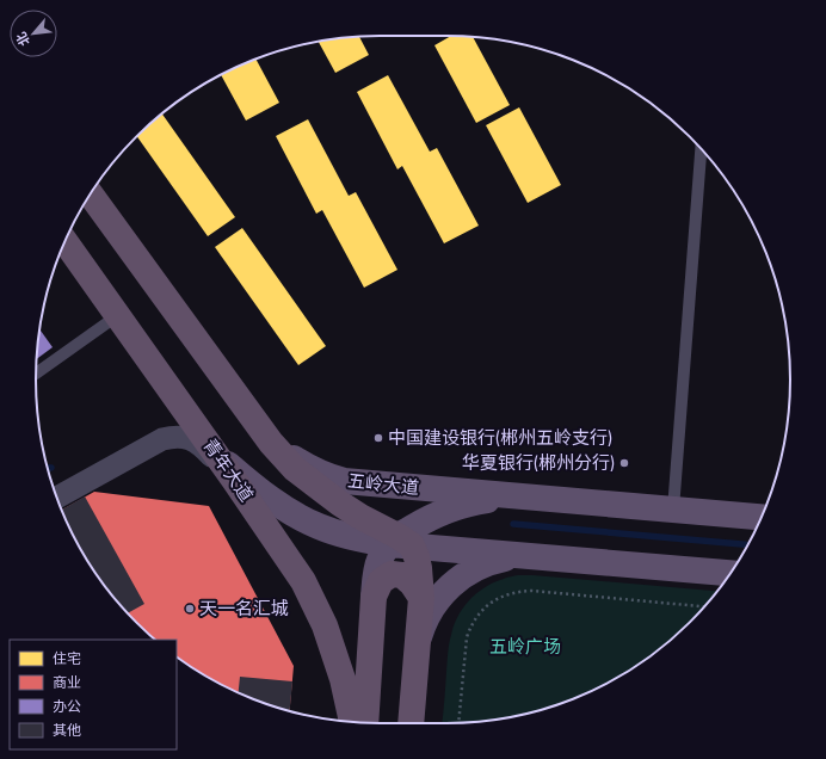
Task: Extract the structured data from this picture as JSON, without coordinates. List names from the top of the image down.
{
  "streets": {
    "highway": ["青年大道"],
    "main road": ["五岭大道"]
  },
  "parks": ["五岭广场"],
  "places": ["中国建设银行(郴州五岭支行)", "华夏银行(郴州分行)", "天一名汇城"],
  "legend": [
    "住宅",
    "商业",
    "办公",
    "其他"
  ],
  "north": "bottom left"
}
